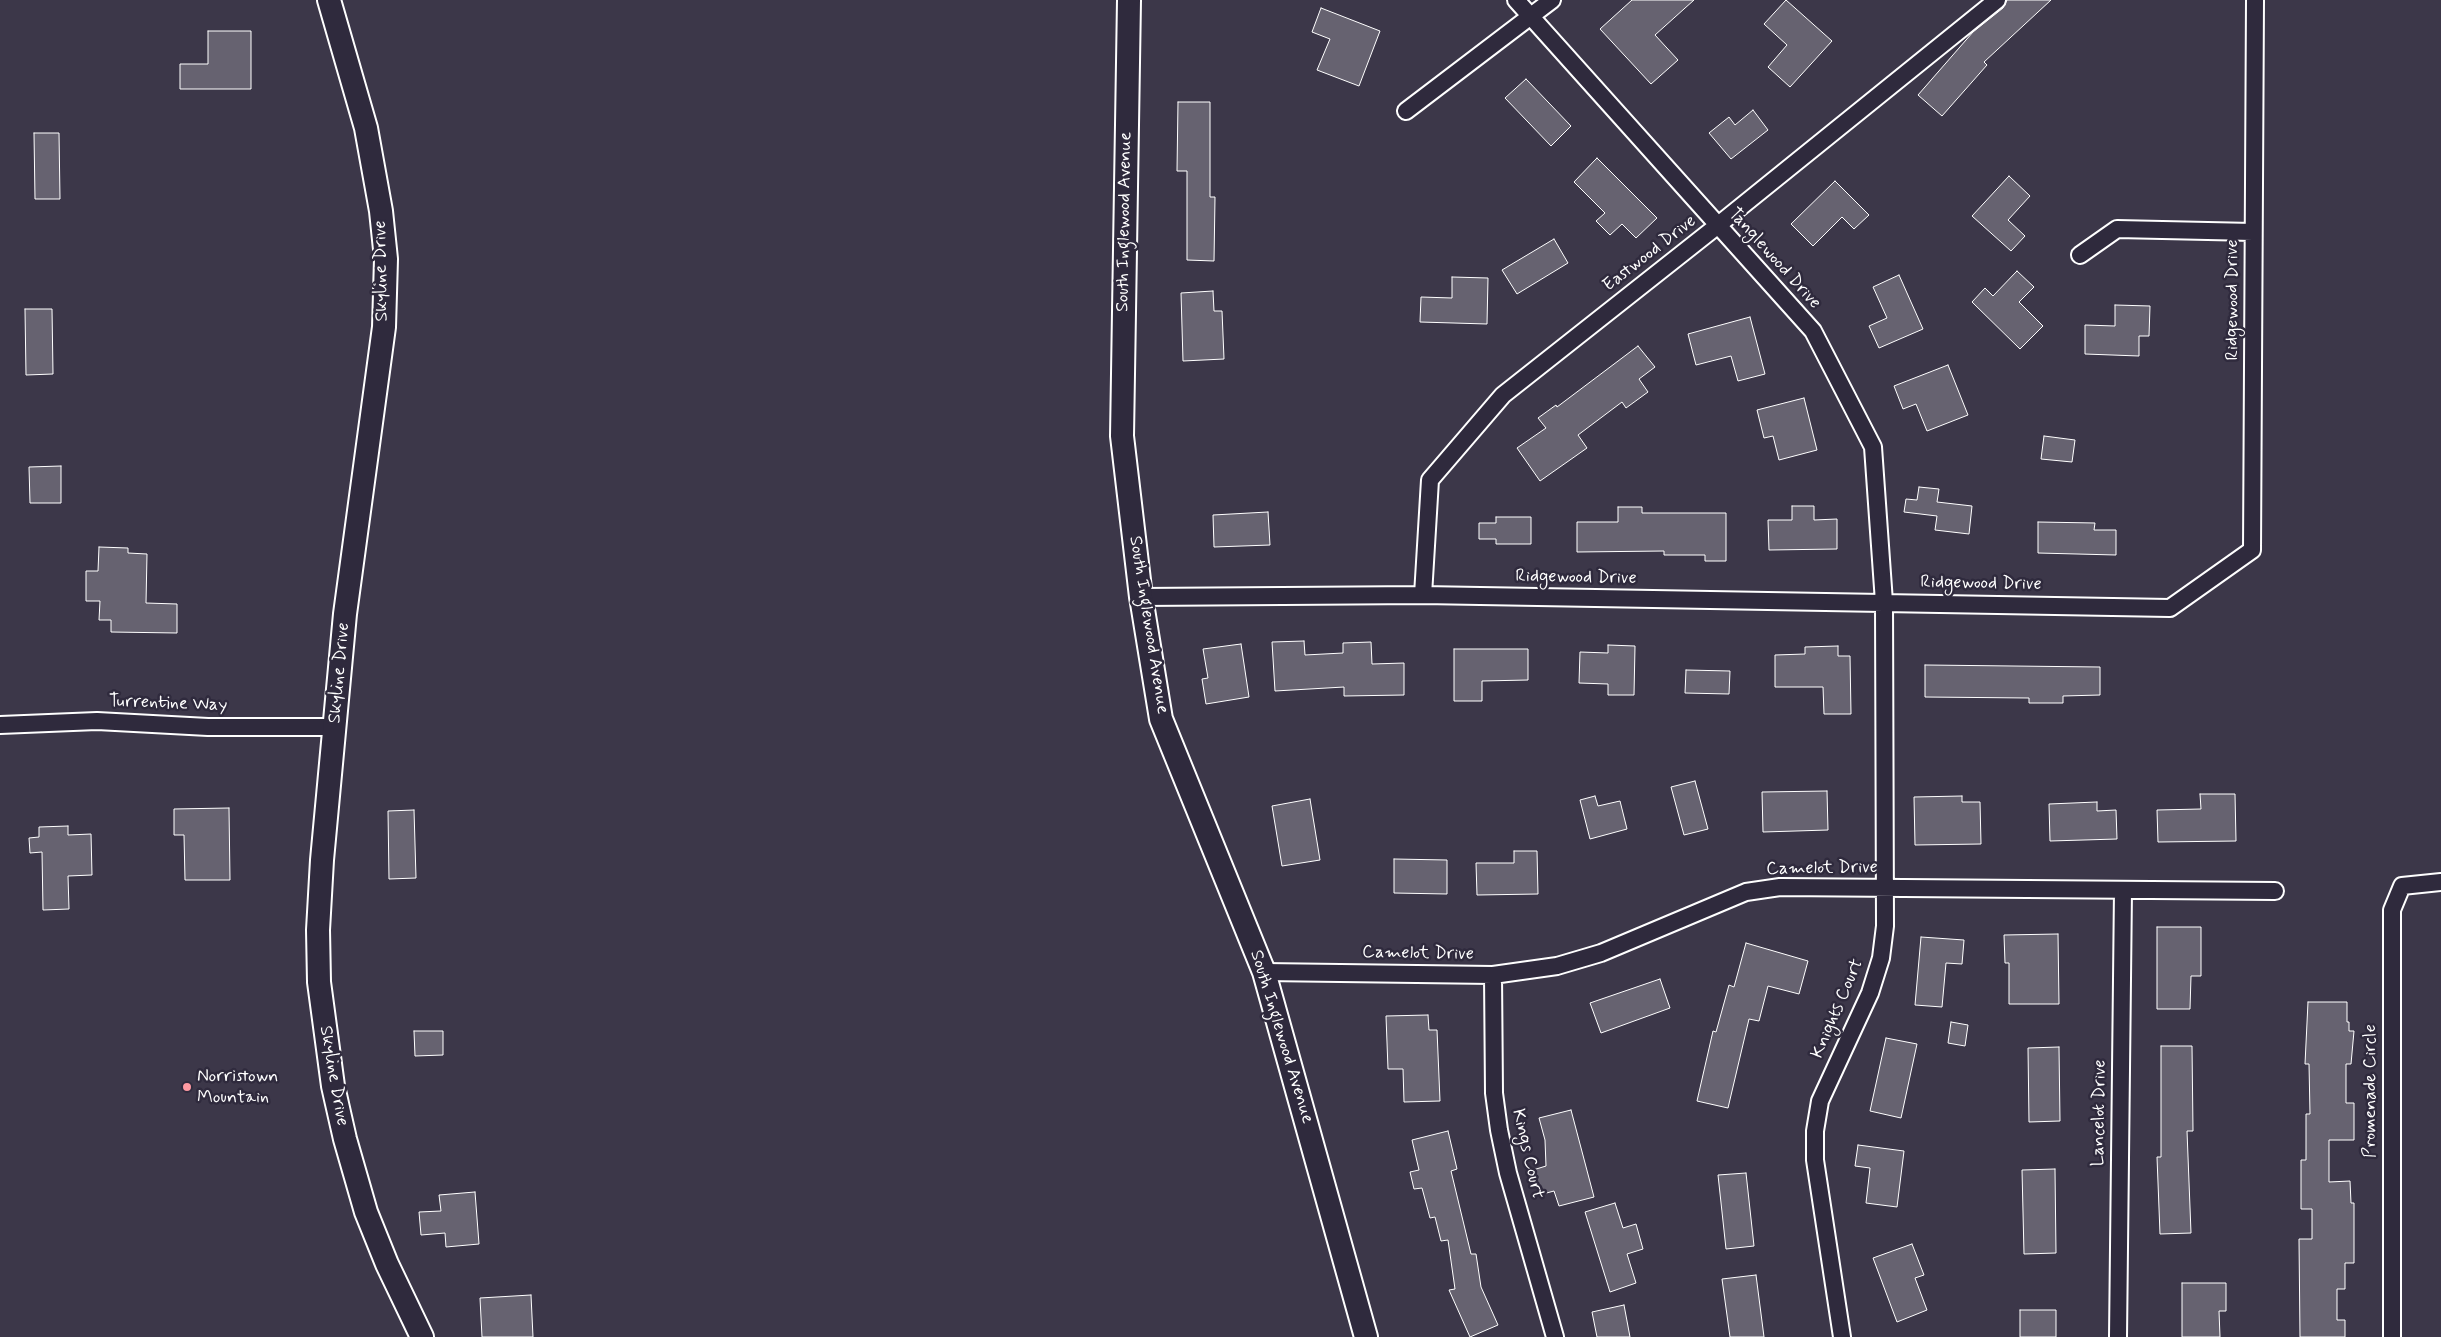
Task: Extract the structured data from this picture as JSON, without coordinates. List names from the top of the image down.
{
  "streets": {
    "street": [
      "South Inglewood Avenue",
      "Eastwood Drive",
      "Tanglewood Drive",
      "Skyline Drive",
      "Ridgewood Drive",
      "Turrentine Way",
      "Camelot Drive",
      "Knights Court",
      "Promenade Circle",
      "Lancelot Drive",
      "Kings Court"
    ]
  },
  "crossings": [
    ["South Inglewood Avenue", "Ridgewood Drive"],
    ["South Inglewood Avenue", "Camelot Drive"],
    ["Eastwood Drive", "Tanglewood Drive"],
    ["Eastwood Drive", "Ridgewood Drive"],
    ["Tanglewood Drive", "Ridgewood Drive"],
    ["Tanglewood Drive", "Knights Court"],
    ["Skyline Drive", "Turrentine Way"],
    ["Ridgewood Drive", "Knights Court"],
    ["Camelot Drive", "Knights Court"],
    ["Camelot Drive", "Lancelot Drive"],
    ["Camelot Drive", "Kings Court"]
  ],
  "places": ["Norristown Mountain"]
}
